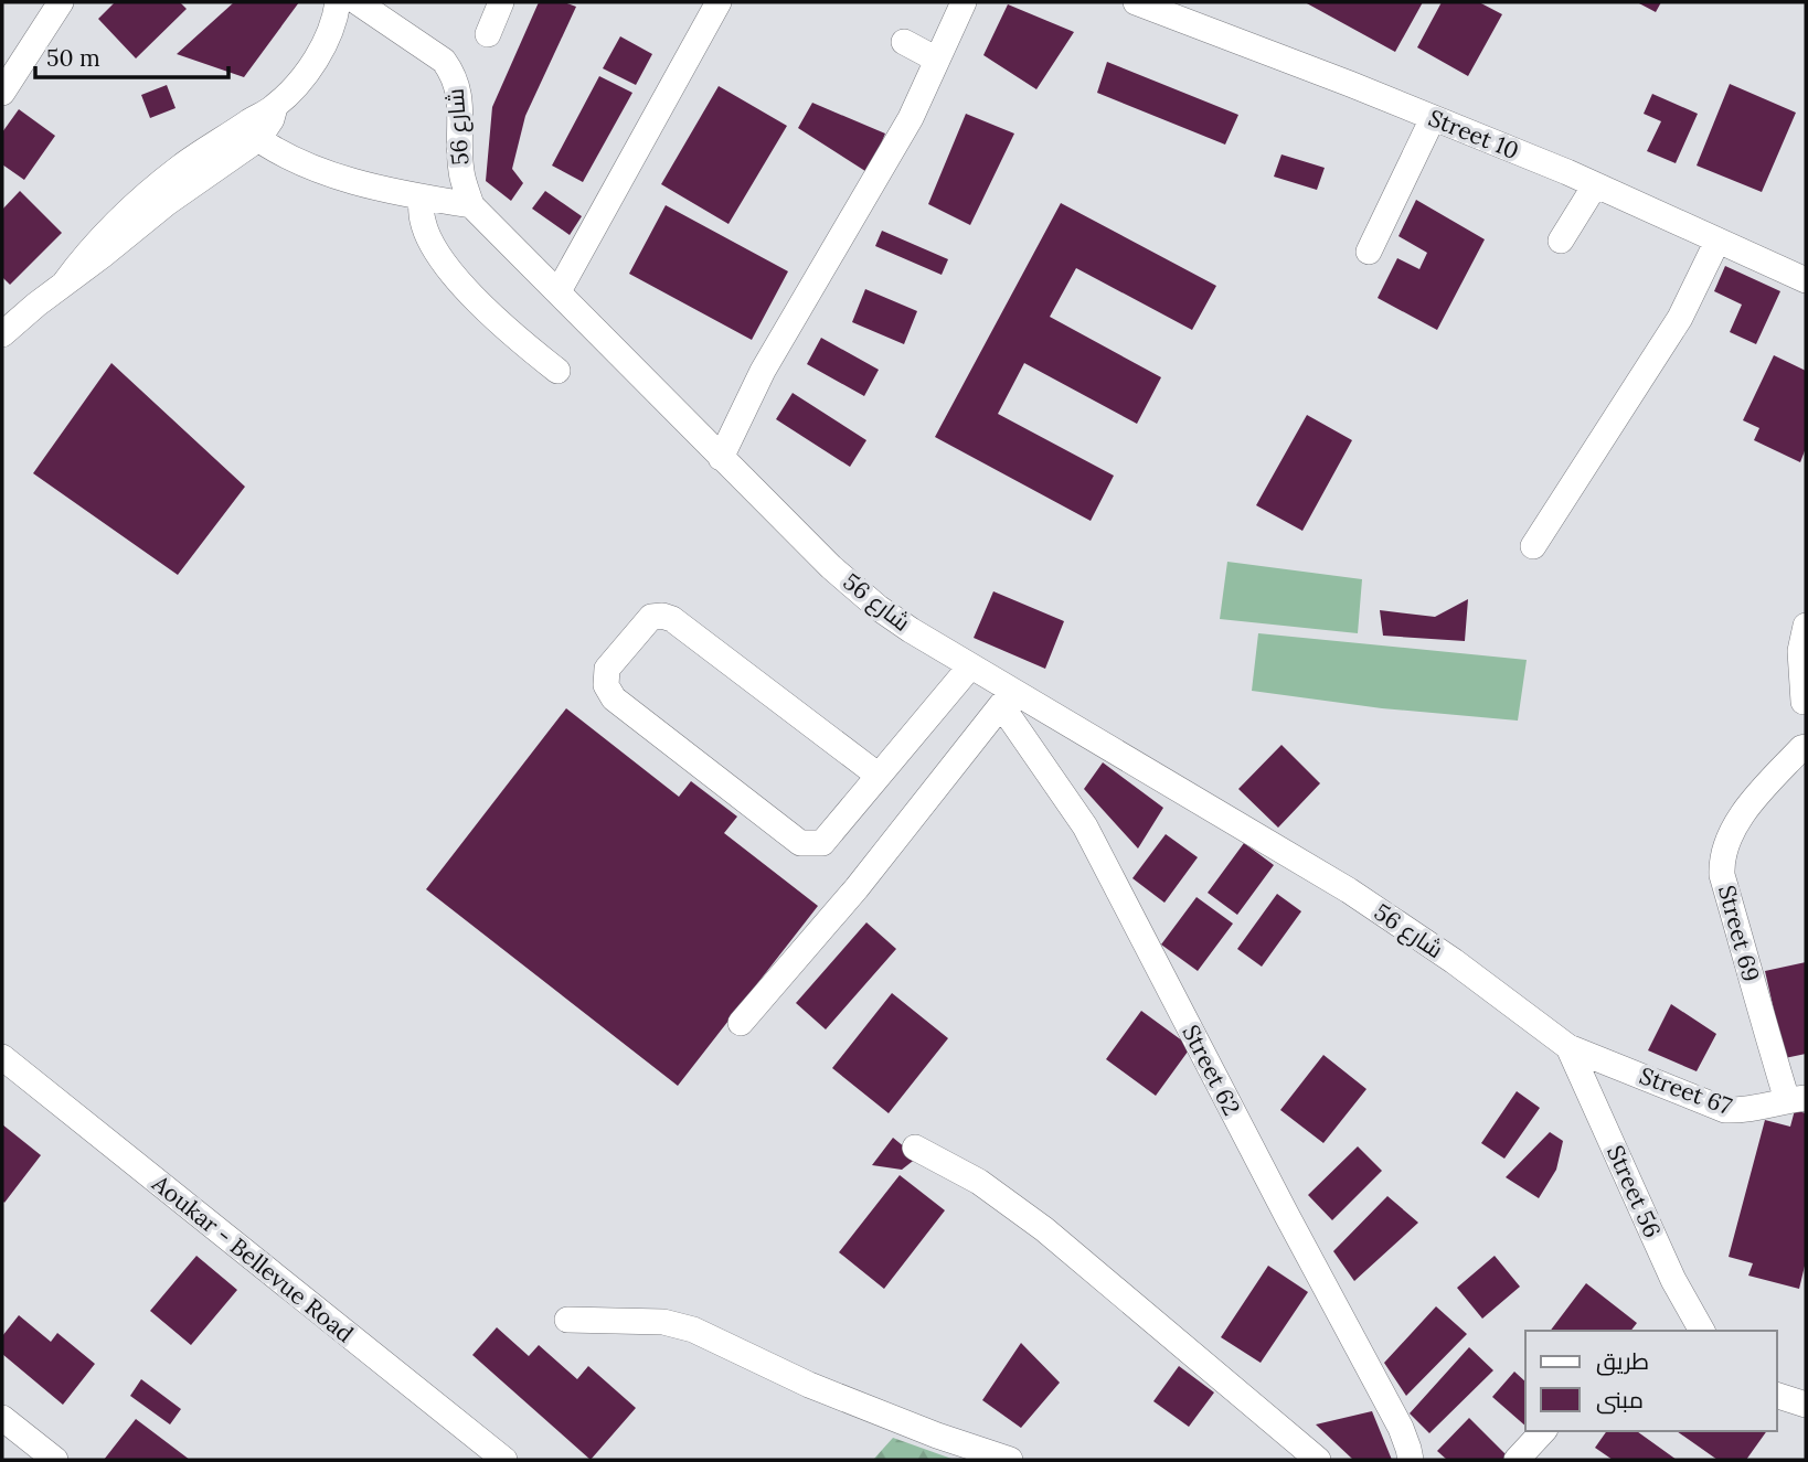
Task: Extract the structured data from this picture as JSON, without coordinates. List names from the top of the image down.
{
  "streets": {
    "street": [
      "شارع 56",
      "Street 10",
      "Street 69",
      "Street 62",
      "Street 67",
      "Street 56",
      "Aoukar - Bellevue Road"
    ]
  },
  "crossings": [
    ["شارع 56", "Street 62"],
    ["شارع 56", "Street 67"],
    ["شارع 56", "Street 56"],
    ["Street 69", "Street 67"],
    ["Street 67", "Street 56"]
  ],
  "legend": ["طريق", "مبنى"],
  "scale_bar": "50 m"
}
